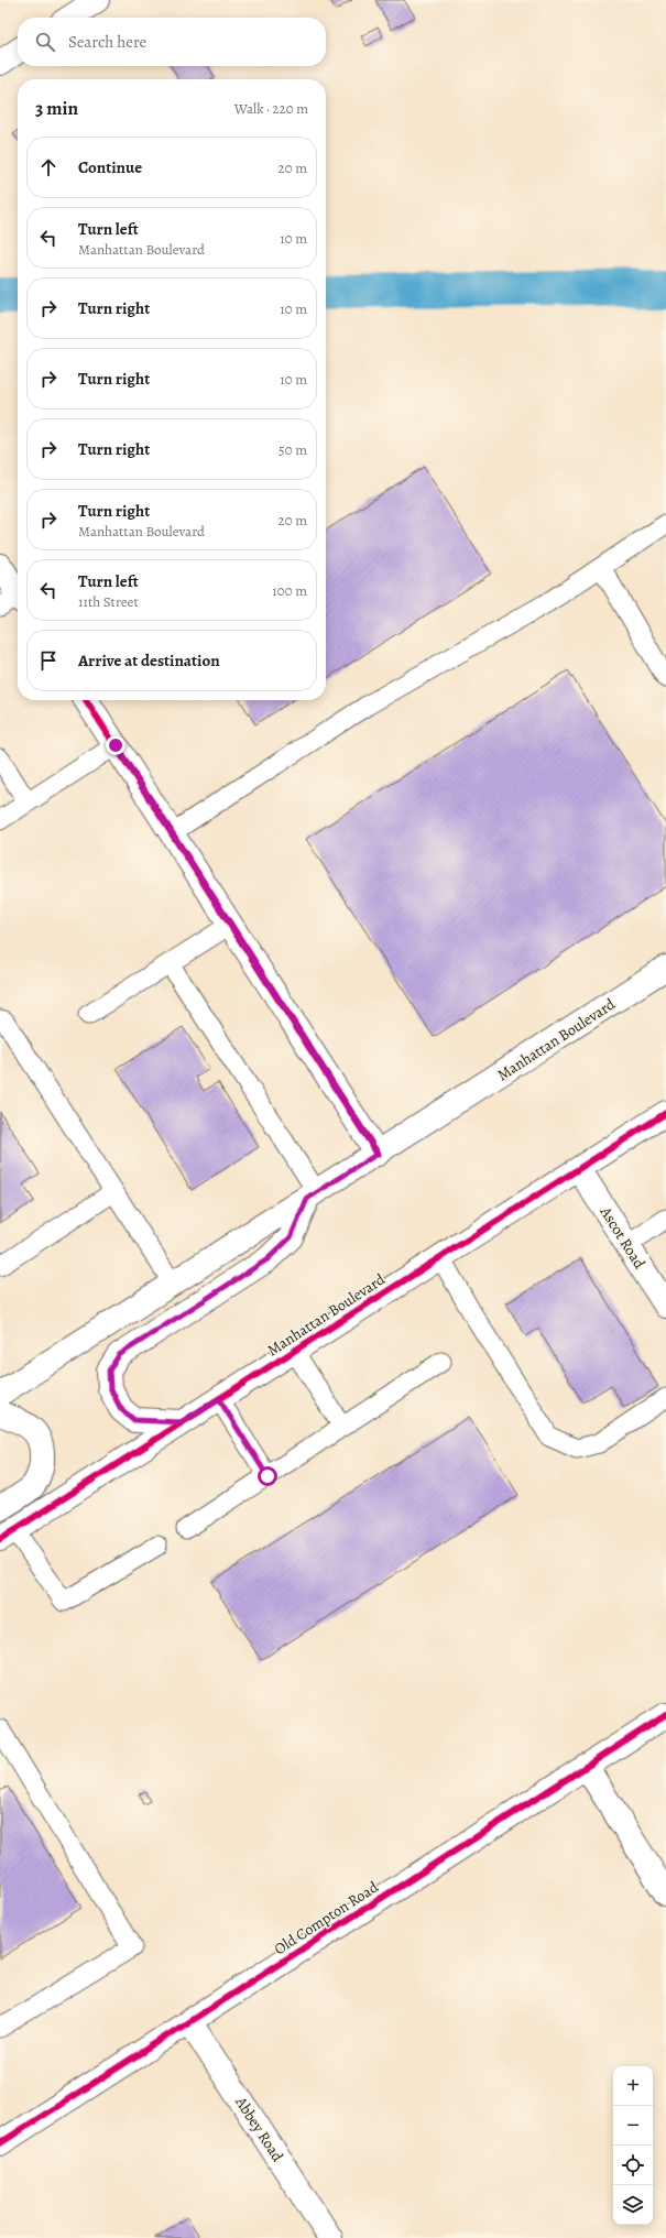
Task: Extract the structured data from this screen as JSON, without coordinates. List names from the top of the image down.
{
  "streets": {
    "street": [
      "Manhattan Boulevard",
      "Ascot Road",
      "Old Compton Road",
      "Abbey Road"
    ]
  },
  "crossings": [
    ["Manhattan Boulevard", "Ascot Road"],
    ["Old Compton Road", "Abbey Road"]
  ],
  "page": {
    "search": "Search here",
    "heading": ["3 min", "Walk · 220 m"],
    "list": [
      ["Continue", "20 m"],
      ["Turn left", "Manhattan Boulevard", "10 m"],
      ["Turn right", "10 m"],
      ["Turn right", "10 m"],
      ["Turn right", "50 m"],
      ["Turn right", "Manhattan Boulevard", "20 m"],
      ["Turn left", "11th Street", "100 m"],
      "Arrive at destination"
    ],
    "map_buttons": ["+", "−"]
  }
}
